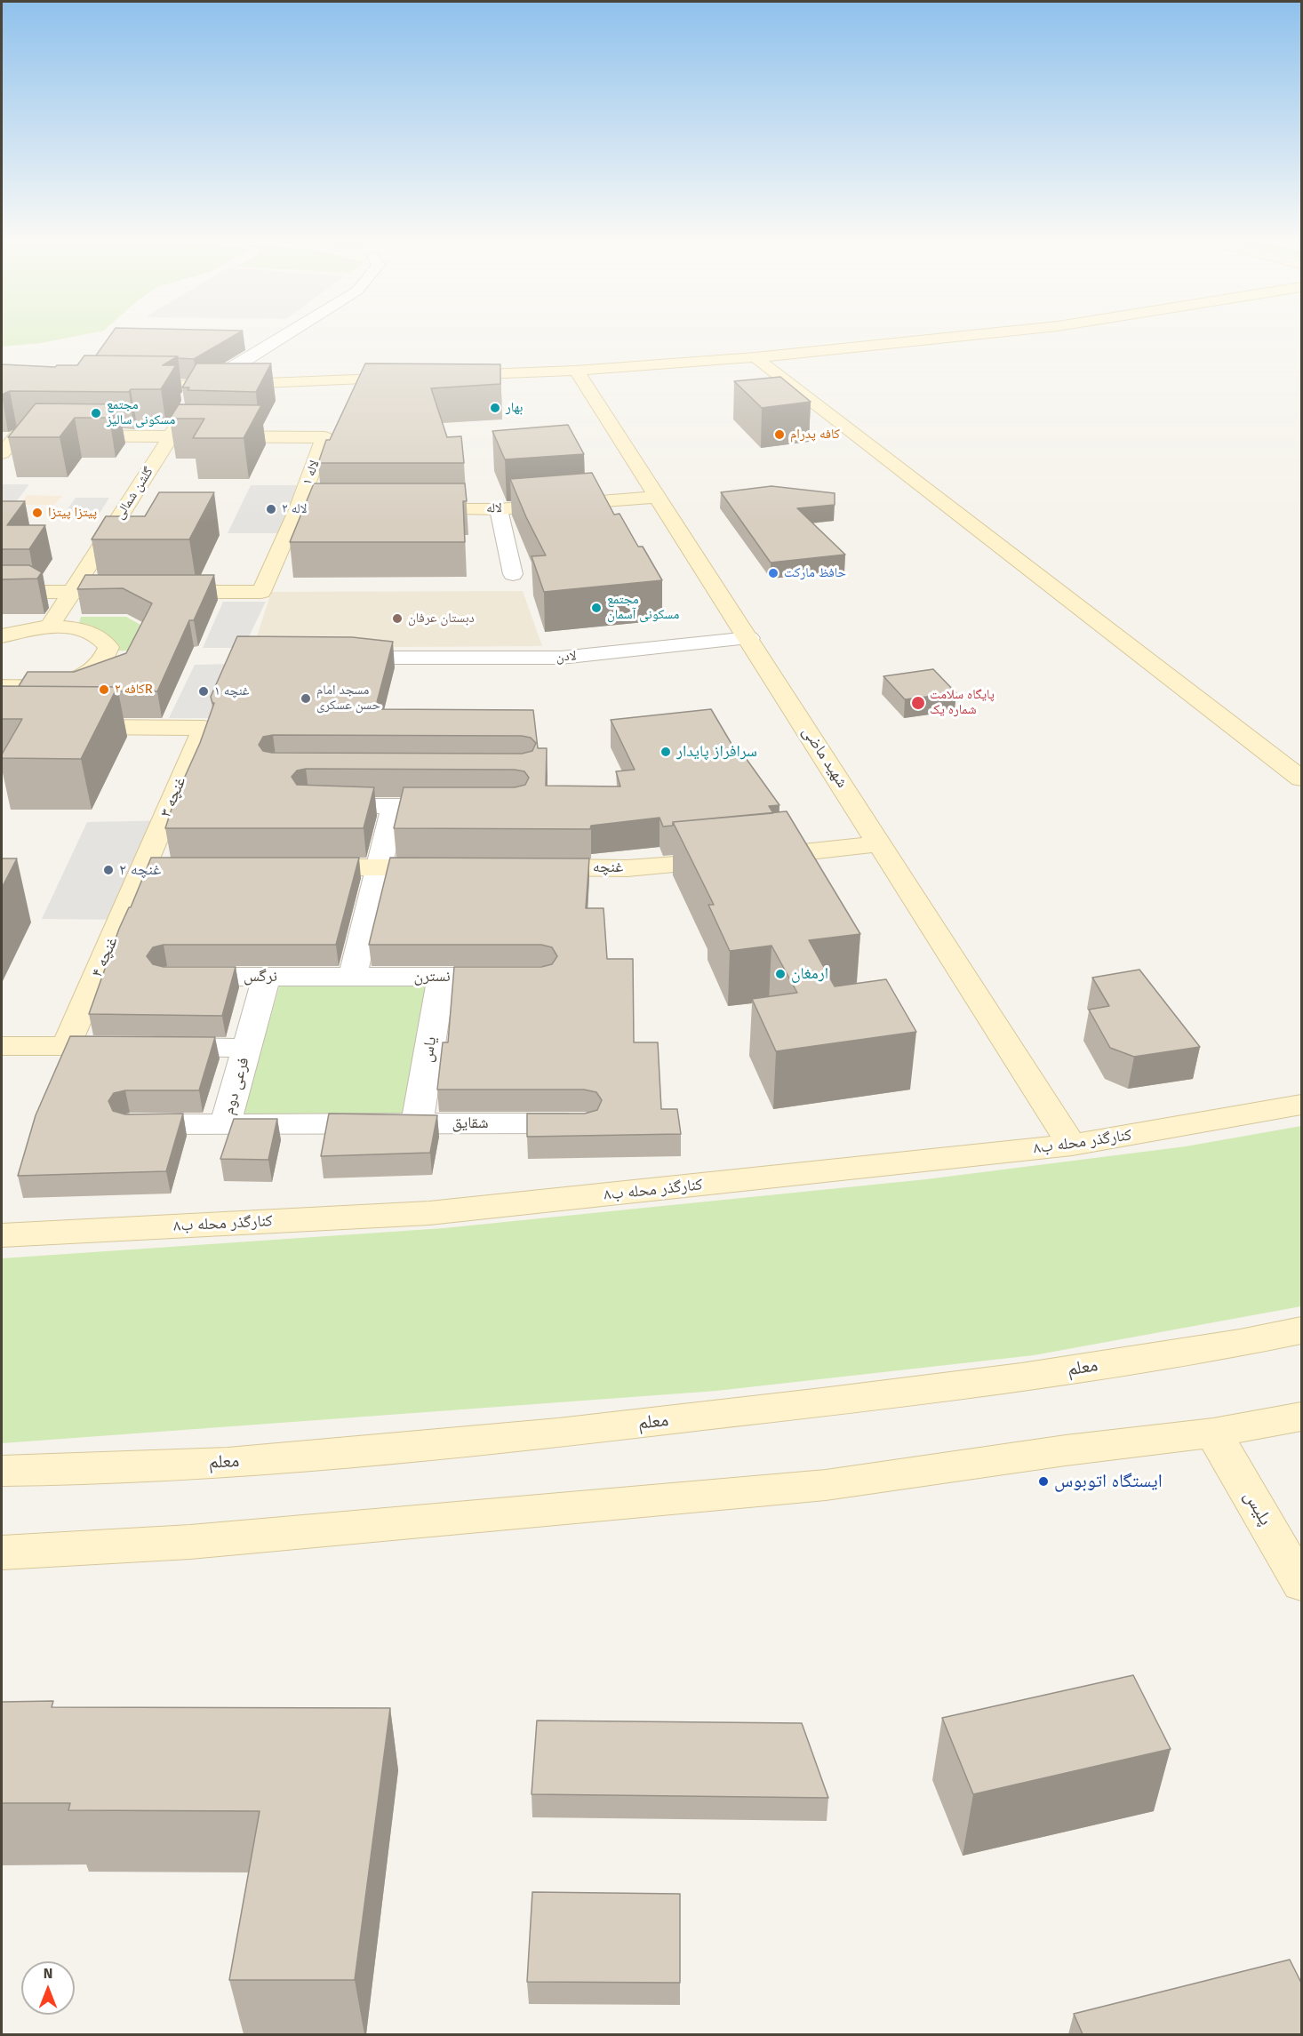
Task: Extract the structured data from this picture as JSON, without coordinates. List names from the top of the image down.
{
  "streets": {
    "street": [
      "لاله ۱",
      "گلشن شمالی",
      "لاله",
      "لادن",
      "شهید ماضی",
      "غنچه ۳",
      "غنچه",
      "غنچه ۴",
      "نرگس",
      "نسترن",
      "یاس",
      "فرعی دوم",
      "شقایق",
      "کنارگذر محله ب۸",
      "معلم",
      "پلیس"
    ]
  },
  "crossings": [
    ["لاله ۱", "گلشن شمالی"],
    ["لاله", "شهید ماضی"],
    ["لادن", "شهید ماضی"],
    ["شهید ماضی", "غنچه"],
    ["شهید ماضی", "کنارگذر محله ب۸"],
    ["غنچه ۳", "غنچه ۴"],
    ["نرگس", "نسترن"],
    ["نرگس", "فرعی دوم"],
    ["نسترن", "یاس"],
    ["یاس", "شقایق"],
    ["فرعی دوم", "شقایق"]
  ],
  "places": [
    "بهار",
    "مجتمع مسکونی سالیز",
    "کافه پدرام",
    "لاله ۲",
    "پیتزا پیتزا",
    "حافظ مارکت",
    "مجتمع مسکونی آسمان",
    "دبستان عرفان",
    "کافه ۲R",
    "غنچه ۱",
    "مسجد امام حسن عسکری",
    "پایگاه سلامت شماره یک",
    "سرافراز پایدار",
    "غنچه ۲",
    "ارمغان",
    "ایستگاه اتوبوس"
  ],
  "north": "top"
}
